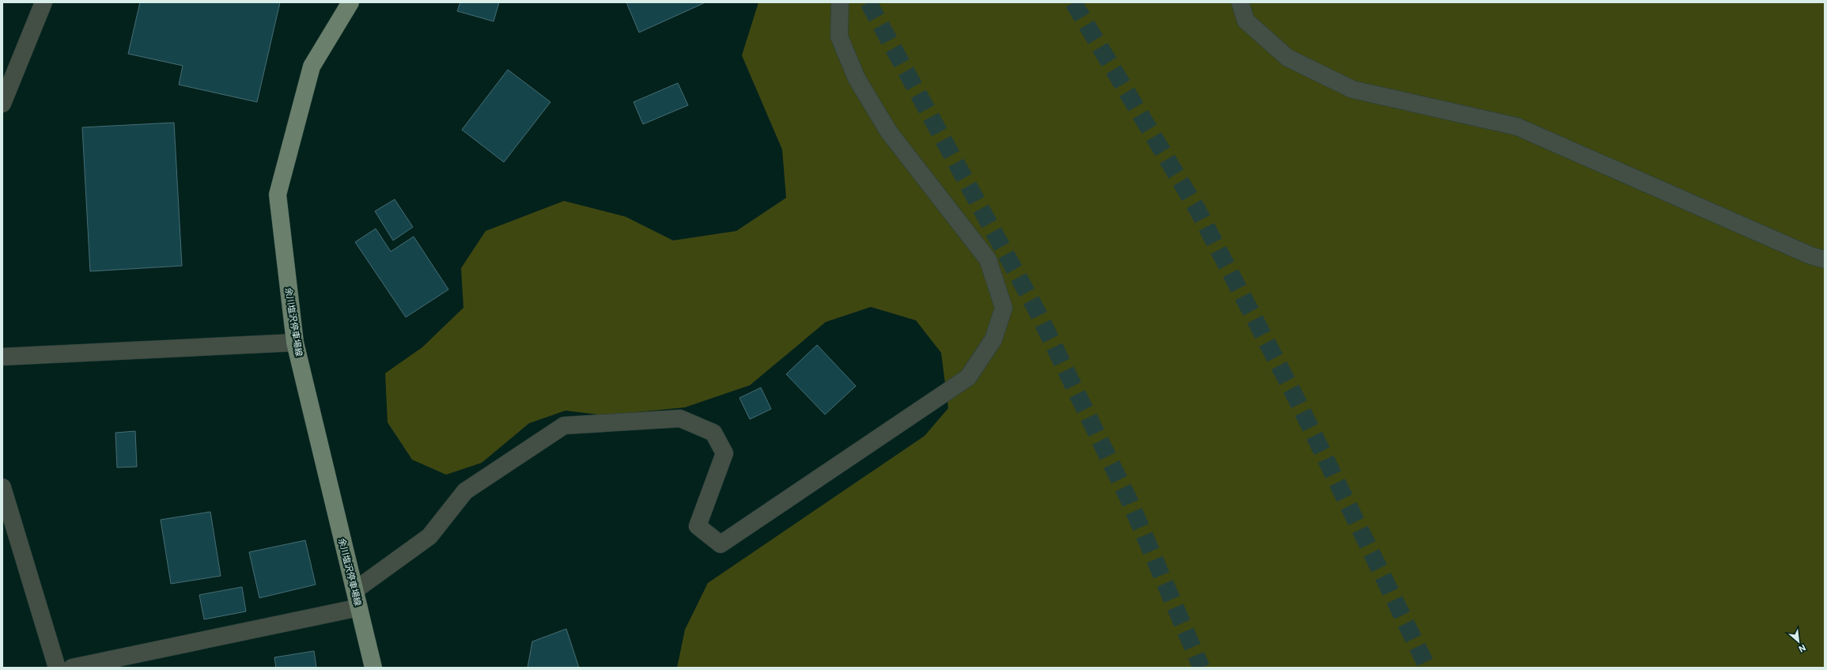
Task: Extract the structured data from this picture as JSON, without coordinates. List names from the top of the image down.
{
  "streets": {
    "main road": ["余川塩沢停車場線"]
  },
  "north": "bottom right"
}
